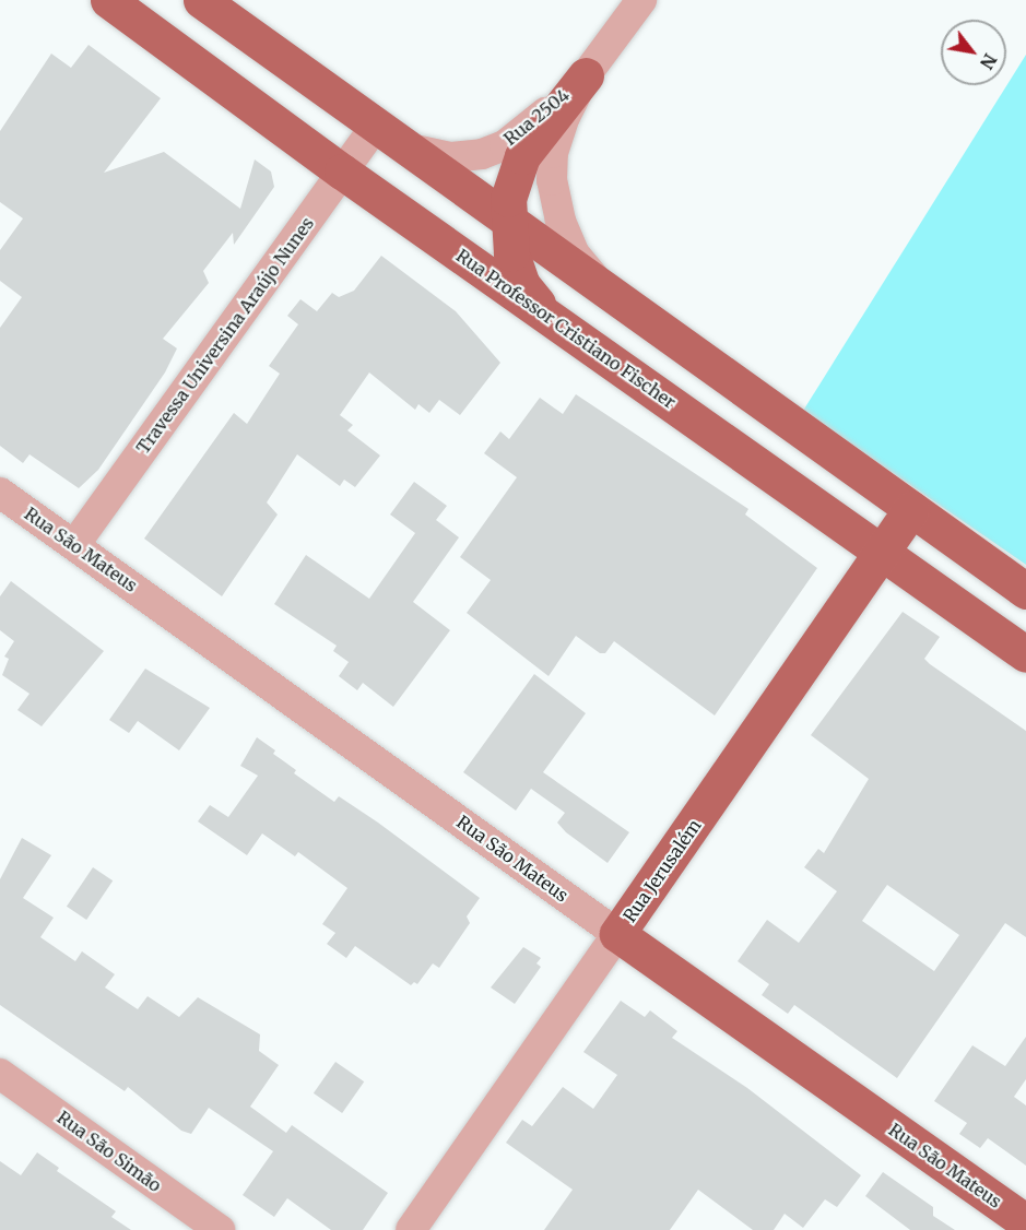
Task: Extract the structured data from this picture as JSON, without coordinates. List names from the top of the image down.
{
  "streets": {
    "main road": ["Rua Professor Cristiano Fischer", "Rua São Mateus", "Rua Jerusalém"],
    "street": ["Rua 2504", "Travessa Universina Araújo Nunes", "Rua São Simão"]
  },
  "crossings": [
    ["Rua Professor Cristiano Fischer", "Travessa Universina Araújo Nunes"],
    ["Rua Professor Cristiano Fischer", "Rua Jerusalém"],
    ["Travessa Universina Araújo Nunes", "Rua São Mateus"],
    ["Rua São Mateus", "Rua Jerusalém"]
  ],
  "north": "bottom right"
}
